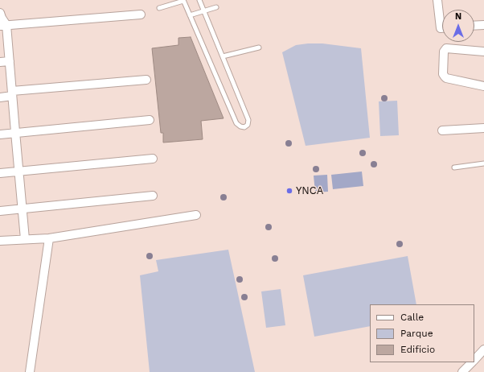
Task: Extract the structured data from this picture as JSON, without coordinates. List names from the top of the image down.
{
  "places": ["YNCA"],
  "legend": ["Calle", "Parque", "Edificio"],
  "north": "top"
}
